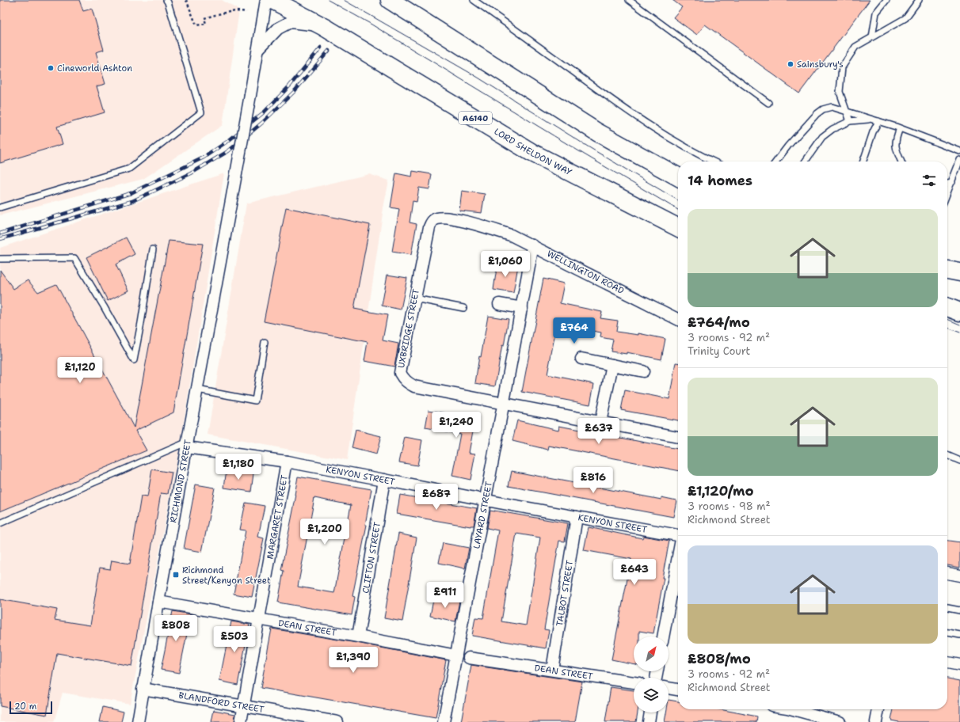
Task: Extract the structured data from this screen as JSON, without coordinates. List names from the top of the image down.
{
  "streets": {
    "highway": ["A6140", "LORD SHELDON WAY"],
    "street": [
      "WELLINGTON ROAD",
      "UXBRIDGE STREET",
      "KENYON STREET",
      "RICHMOND STREET",
      "LAYARD STREET",
      "MARGARET STREET",
      "CLIFTON STREET",
      "TALBOT STREET",
      "DEAN STREET",
      "BLANDFORD STREET"
    ]
  },
  "crossings": [
    ["WELLINGTON ROAD", "UXBRIDGE STREET"],
    ["WELLINGTON ROAD", "LAYARD STREET"],
    ["UXBRIDGE STREET", "LAYARD STREET"],
    ["KENYON STREET", "RICHMOND STREET"],
    ["KENYON STREET", "LAYARD STREET"],
    ["KENYON STREET", "MARGARET STREET"],
    ["KENYON STREET", "CLIFTON STREET"],
    ["KENYON STREET", "TALBOT STREET"],
    ["RICHMOND STREET", "DEAN STREET"],
    ["RICHMOND STREET", "BLANDFORD STREET"],
    ["LAYARD STREET", "DEAN STREET"],
    ["MARGARET STREET", "DEAN STREET"],
    ["MARGARET STREET", "BLANDFORD STREET"],
    ["CLIFTON STREET", "DEAN STREET"],
    ["TALBOT STREET", "DEAN STREET"]
  ],
  "places": {
    "other": ["Sainsbury's", "Cineworld Ashton"],
    "transit": ["Richmond Street/Kenyon Street"]
  },
  "scale_bar": "20 m",
  "north": "top right",
  "page": {
    "heading": "14 homes",
    "list": [
      {
        "name": "£764/mo",
        "note": "3 rooms · 92 m² · Trinity Court"
      },
      {
        "name": "£1,120/mo",
        "note": "3 rooms · 98 m² · Richmond Street"
      },
      {
        "name": "£808/mo",
        "note": "3 rooms · 92 m² · Richmond Street"
      }
    ],
    "price": [
      "£1,060",
      "£764",
      "£1,120",
      "£1,240",
      "£637",
      "£1,180",
      "£816",
      "£687",
      "£1,200",
      "£643",
      "£911",
      "£808",
      "£503",
      "£1,390"
    ],
    "scale": "20 m"
  }
}
